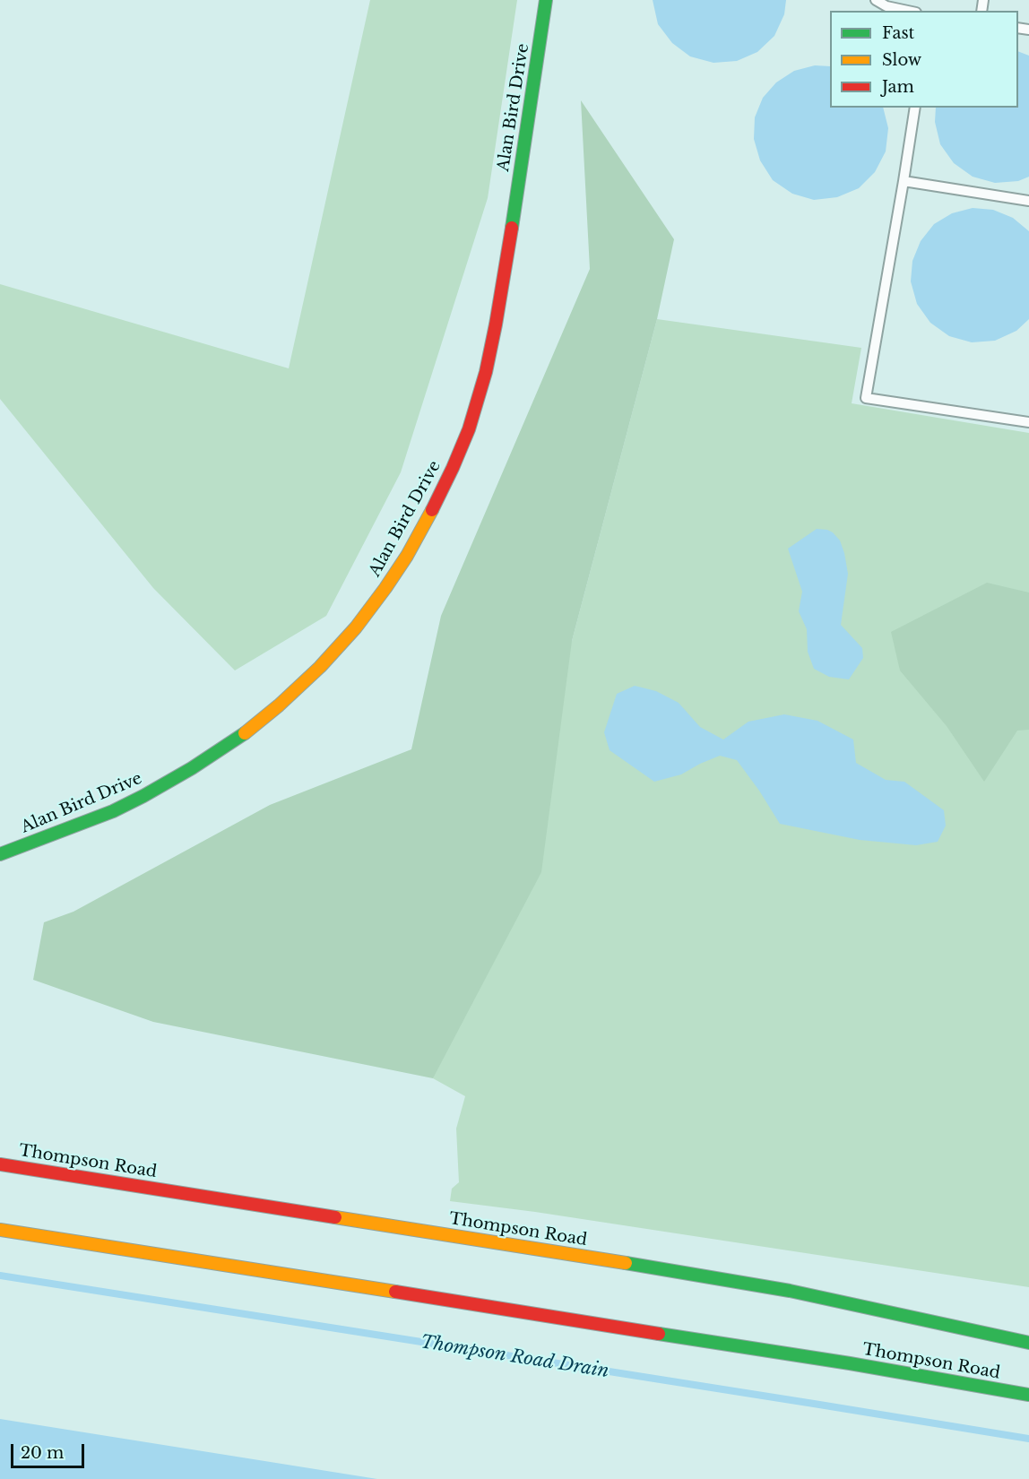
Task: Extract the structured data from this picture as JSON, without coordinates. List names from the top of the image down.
{
  "streets": {
    "main road": ["Alan Bird Drive", "Thompson Road"]
  },
  "water": ["Thompson Road Drain"],
  "legend": ["Fast", "Slow", "Jam"],
  "scale_bar": "20 m"
}
